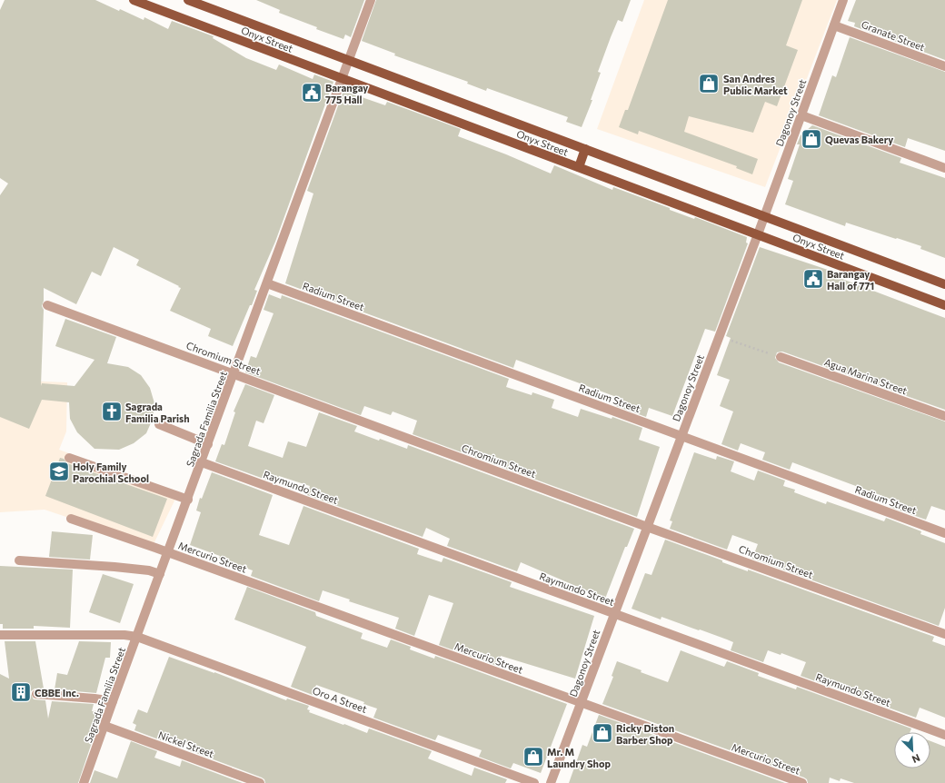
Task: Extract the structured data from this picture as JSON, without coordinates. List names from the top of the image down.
{
  "streets": {
    "main road": ["Onyx Street"],
    "street": [
      "Granate Street",
      "Dagonoy Street",
      "Radium Street",
      "Chromium Street",
      "Agua Marina Street",
      "Sagrada Familia Street",
      "Raymundo Street",
      "Mercurio Street",
      "Oro A Street",
      "Nickel Street"
    ]
  },
  "crossings": [
    ["Granate Street", "Dagonoy Street"],
    ["Onyx Street", "Dagonoy Street"],
    ["Onyx Street", "Sagrada Familia Street"],
    ["Dagonoy Street", "Radium Street"],
    ["Dagonoy Street", "Chromium Street"],
    ["Dagonoy Street", "Raymundo Street"],
    ["Dagonoy Street", "Mercurio Street"],
    ["Radium Street", "Sagrada Familia Street"],
    ["Chromium Street", "Sagrada Familia Street"],
    ["Sagrada Familia Street", "Raymundo Street"],
    ["Sagrada Familia Street", "Mercurio Street"],
    ["Sagrada Familia Street", "Oro A Street"],
    ["Sagrada Familia Street", "Nickel Street"]
  ],
  "places": {
    "shop": [
      "San Andres Public Market",
      "Quevas Bakery",
      "Ricky Diston Barber Shop",
      "Mr. M Laundry Shop"
    ],
    "public building": ["Barangay 775 Hall", "Barangay Hall of 771"],
    "church": ["Sagrada Familia Parish"],
    "school or university": ["Holy Family Parochial School"],
    "building": ["CBBE Inc."]
  },
  "north": "bottom right"
}
